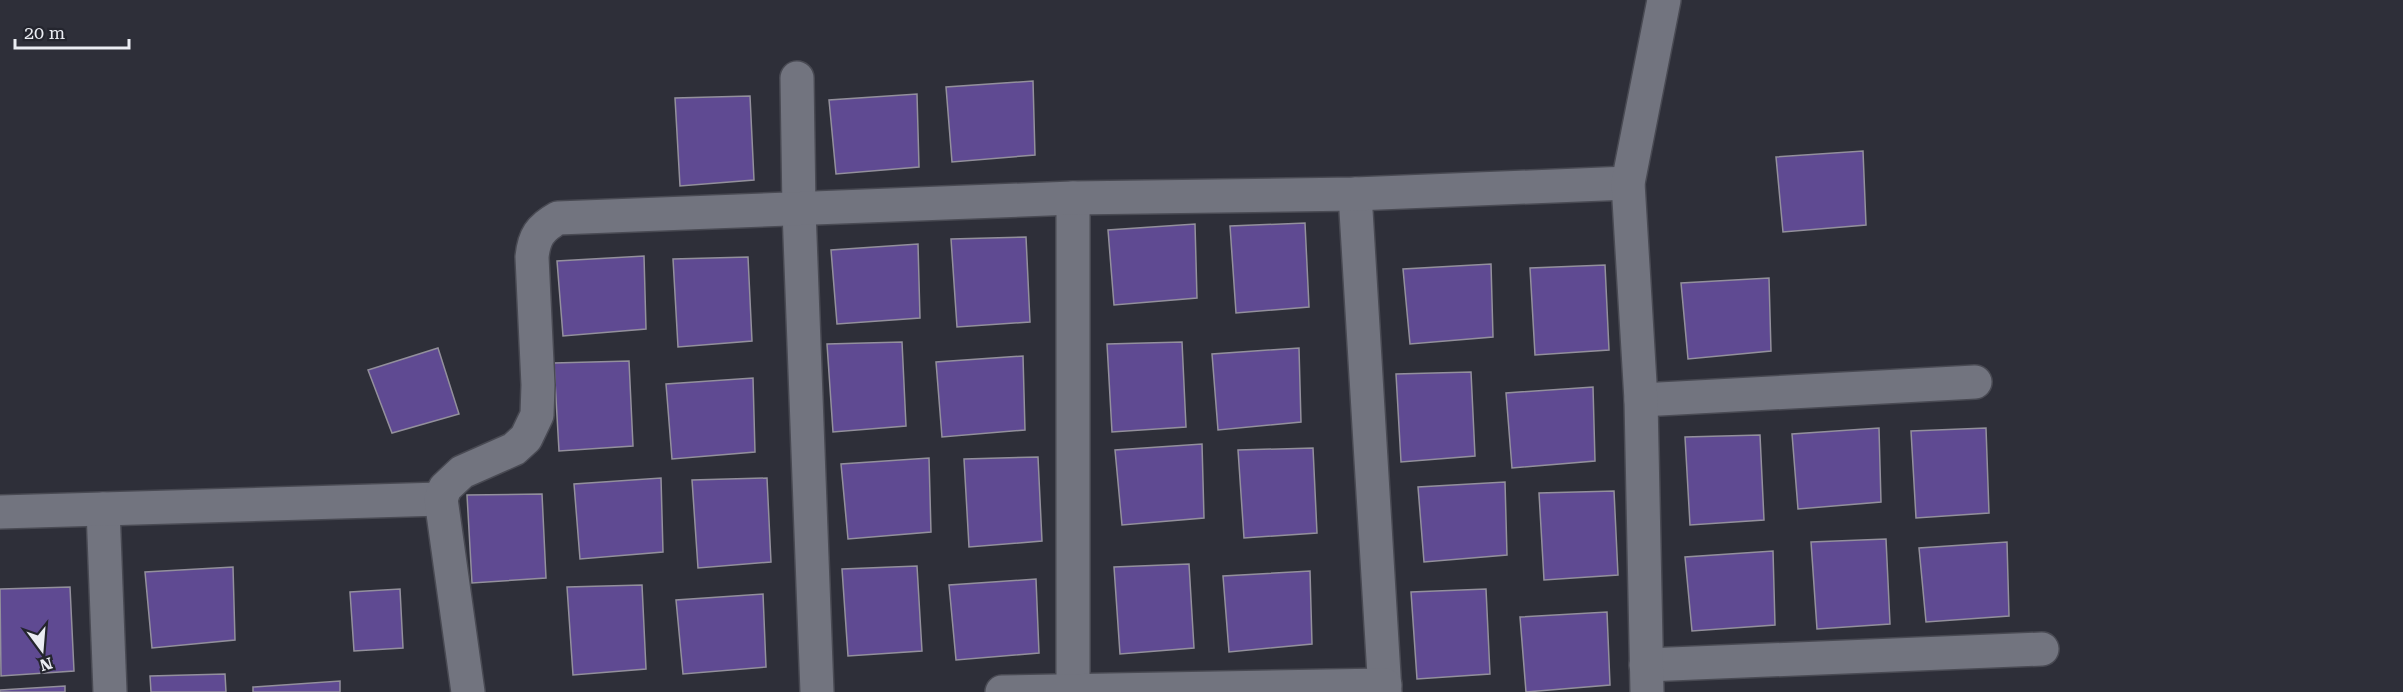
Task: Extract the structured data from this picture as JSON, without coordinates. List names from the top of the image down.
{
  "scale_bar": "20 m",
  "north": "bottom"
}
